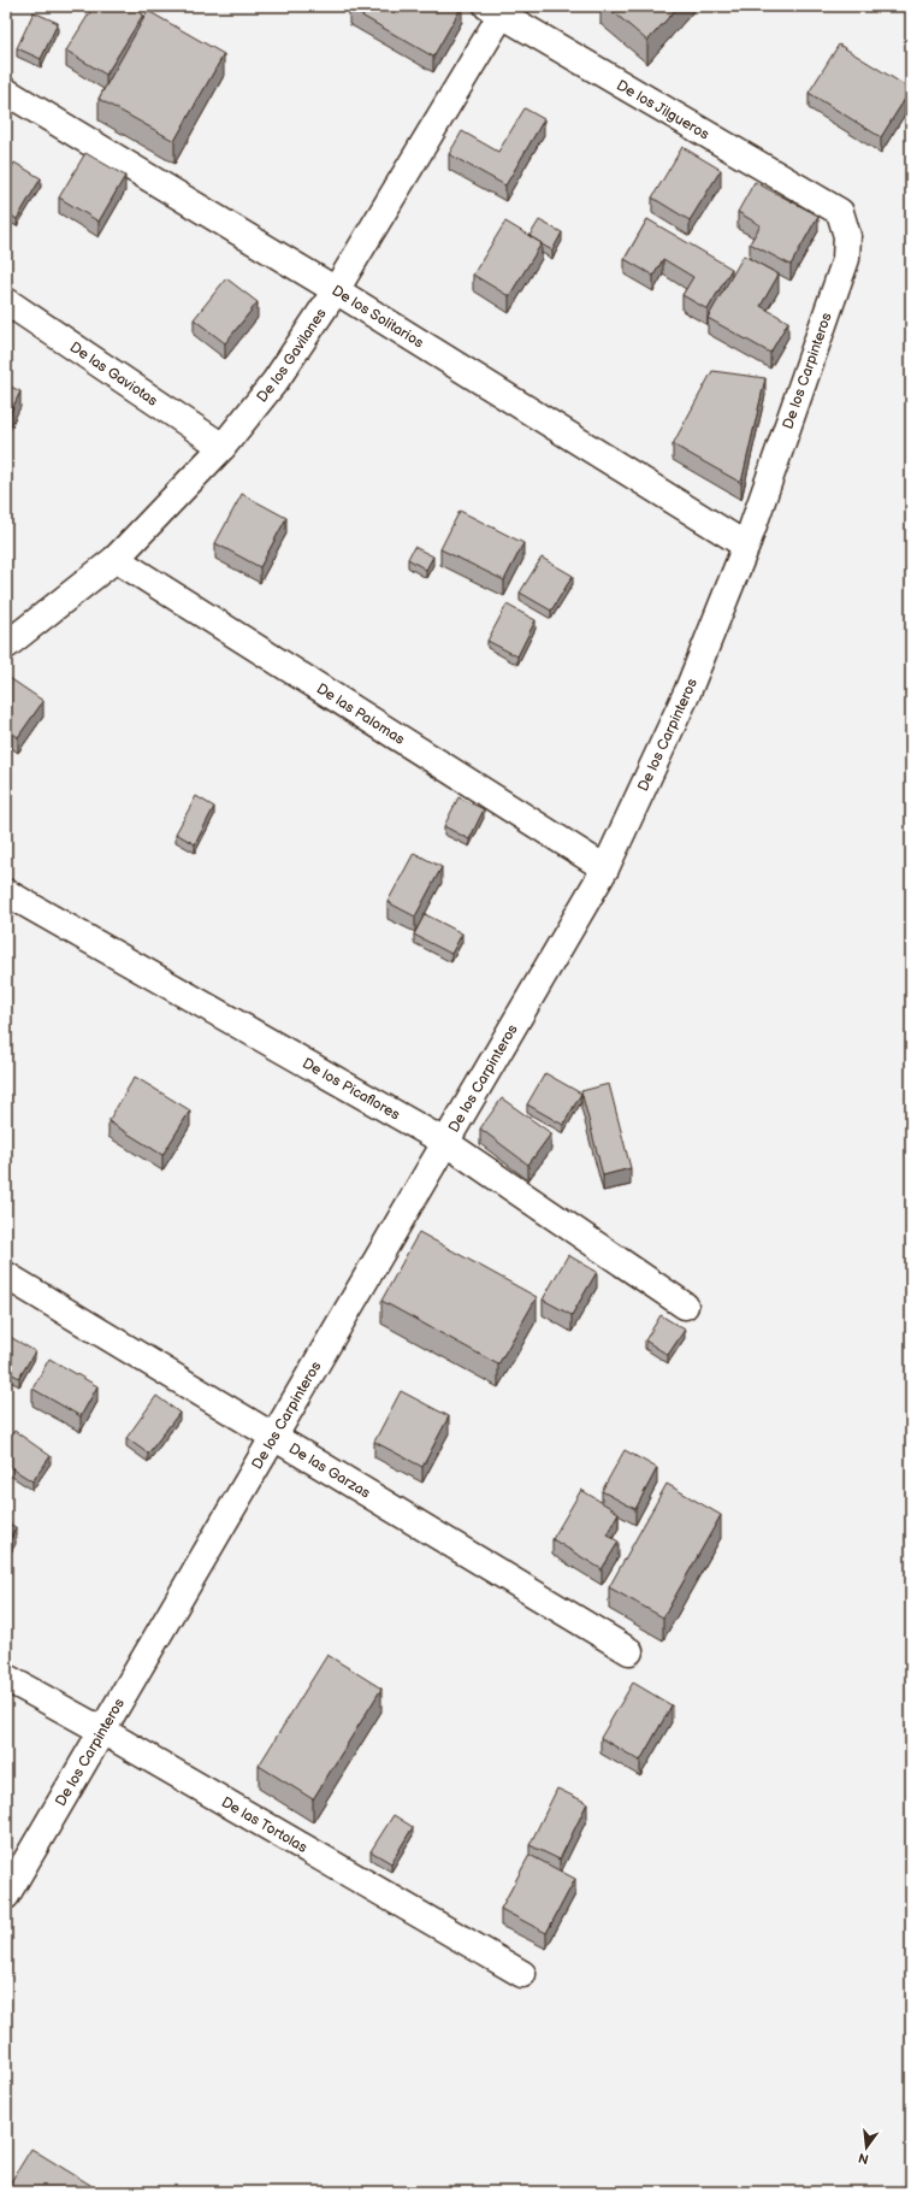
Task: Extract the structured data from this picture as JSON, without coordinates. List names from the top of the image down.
{
  "streets": {
    "street": [
      "De los Jilgueros",
      "De los Solitarios",
      "De los Gavilanes",
      "De los Carpinteros",
      "De las Gaviotas",
      "De las Palomas",
      "De los Picaflores",
      "De las Garzas",
      "De las Tortolas"
    ]
  },
  "crossings": [
    ["De los Jilgueros", "De los Gavilanes"],
    ["De los Jilgueros", "De los Carpinteros"],
    ["De los Solitarios", "De los Gavilanes"],
    ["De los Solitarios", "De los Carpinteros"],
    ["De los Gavilanes", "De las Gaviotas"],
    ["De los Gavilanes", "De las Palomas"],
    ["De los Carpinteros", "De las Palomas"],
    ["De los Carpinteros", "De los Picaflores"],
    ["De los Carpinteros", "De las Garzas"],
    ["De los Carpinteros", "De las Tortolas"]
  ],
  "north": "bottom"
}
